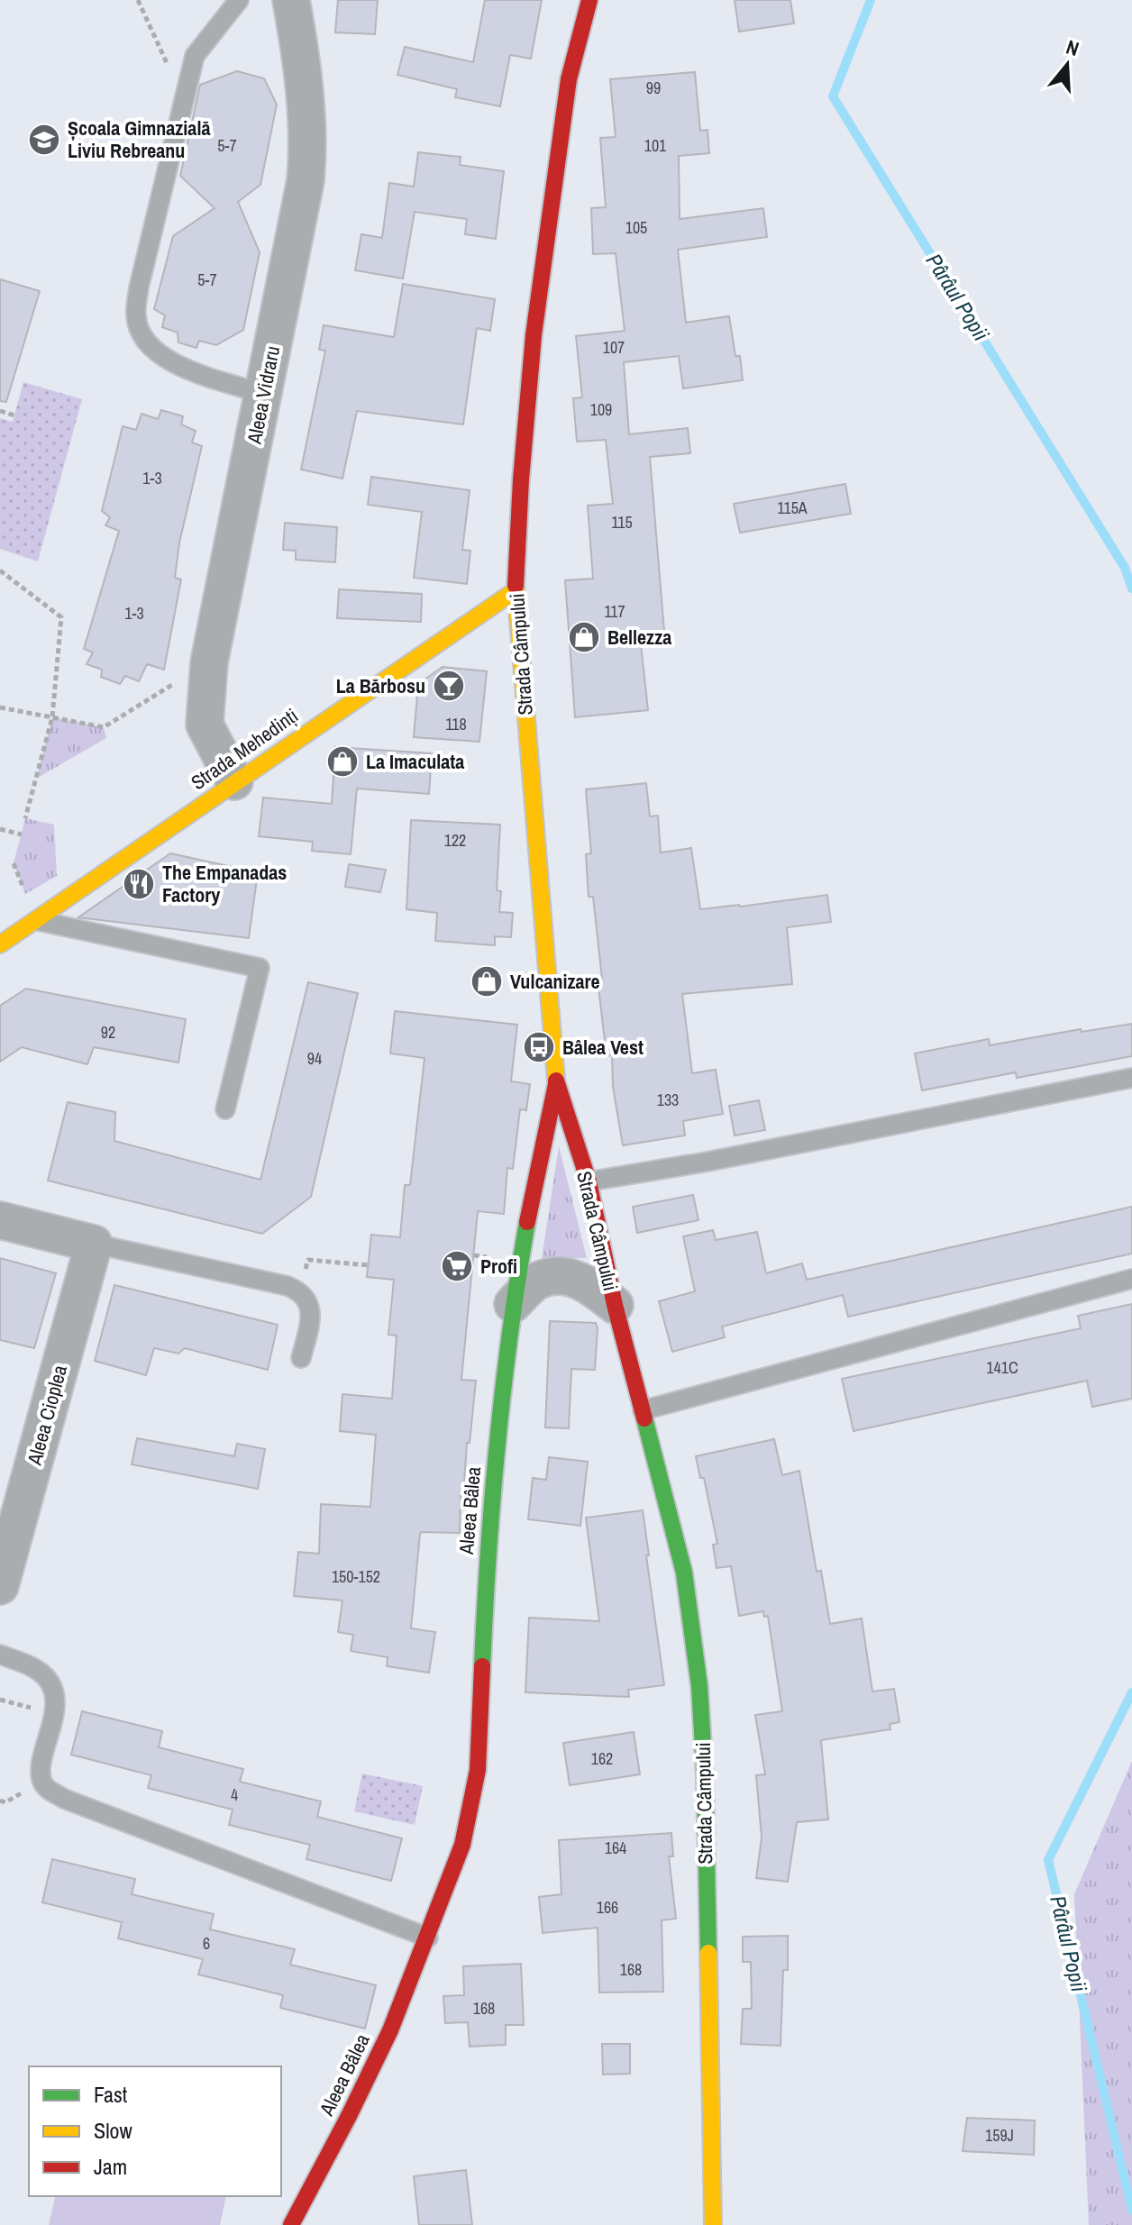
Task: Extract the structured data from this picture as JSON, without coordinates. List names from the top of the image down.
{
  "streets": {
    "street": [
      "Aleea Vidraru",
      "Strada Câmpului",
      "Strada Mehedinți",
      "Aleea Cioplea",
      "Aleea Bâlea"
    ]
  },
  "crossings": [
    ["Aleea Vidraru", "Strada Mehedinți"],
    ["Strada Câmpului", "Strada Mehedinți"],
    ["Strada Câmpului", "Aleea Bâlea"]
  ],
  "water": ["Pârâul Popii"],
  "places": {
    "school or university": ["Școala Gimnazială Liviu Rebreanu"],
    "shop": ["Bellezza", "La Imaculata", "Vulcanizare"],
    "bar": ["La Bărbosu"],
    "restaurant": ["The Empanadas Factory"],
    "bus stop": ["Bâlea Vest"],
    "supermarket": ["Profi"]
  },
  "house_numbers": [
    "99",
    "5-7",
    "101",
    "105",
    "5-7",
    "107",
    "109",
    "1-3",
    "115A",
    "115",
    "117",
    "1-3",
    "118",
    "122",
    "92",
    "94",
    "133",
    "141C",
    "150-152",
    "162",
    "4",
    "164",
    "166",
    "6",
    "168",
    "168",
    "159J"
  ],
  "legend": ["Fast", "Slow", "Jam"],
  "north": "top"
}
